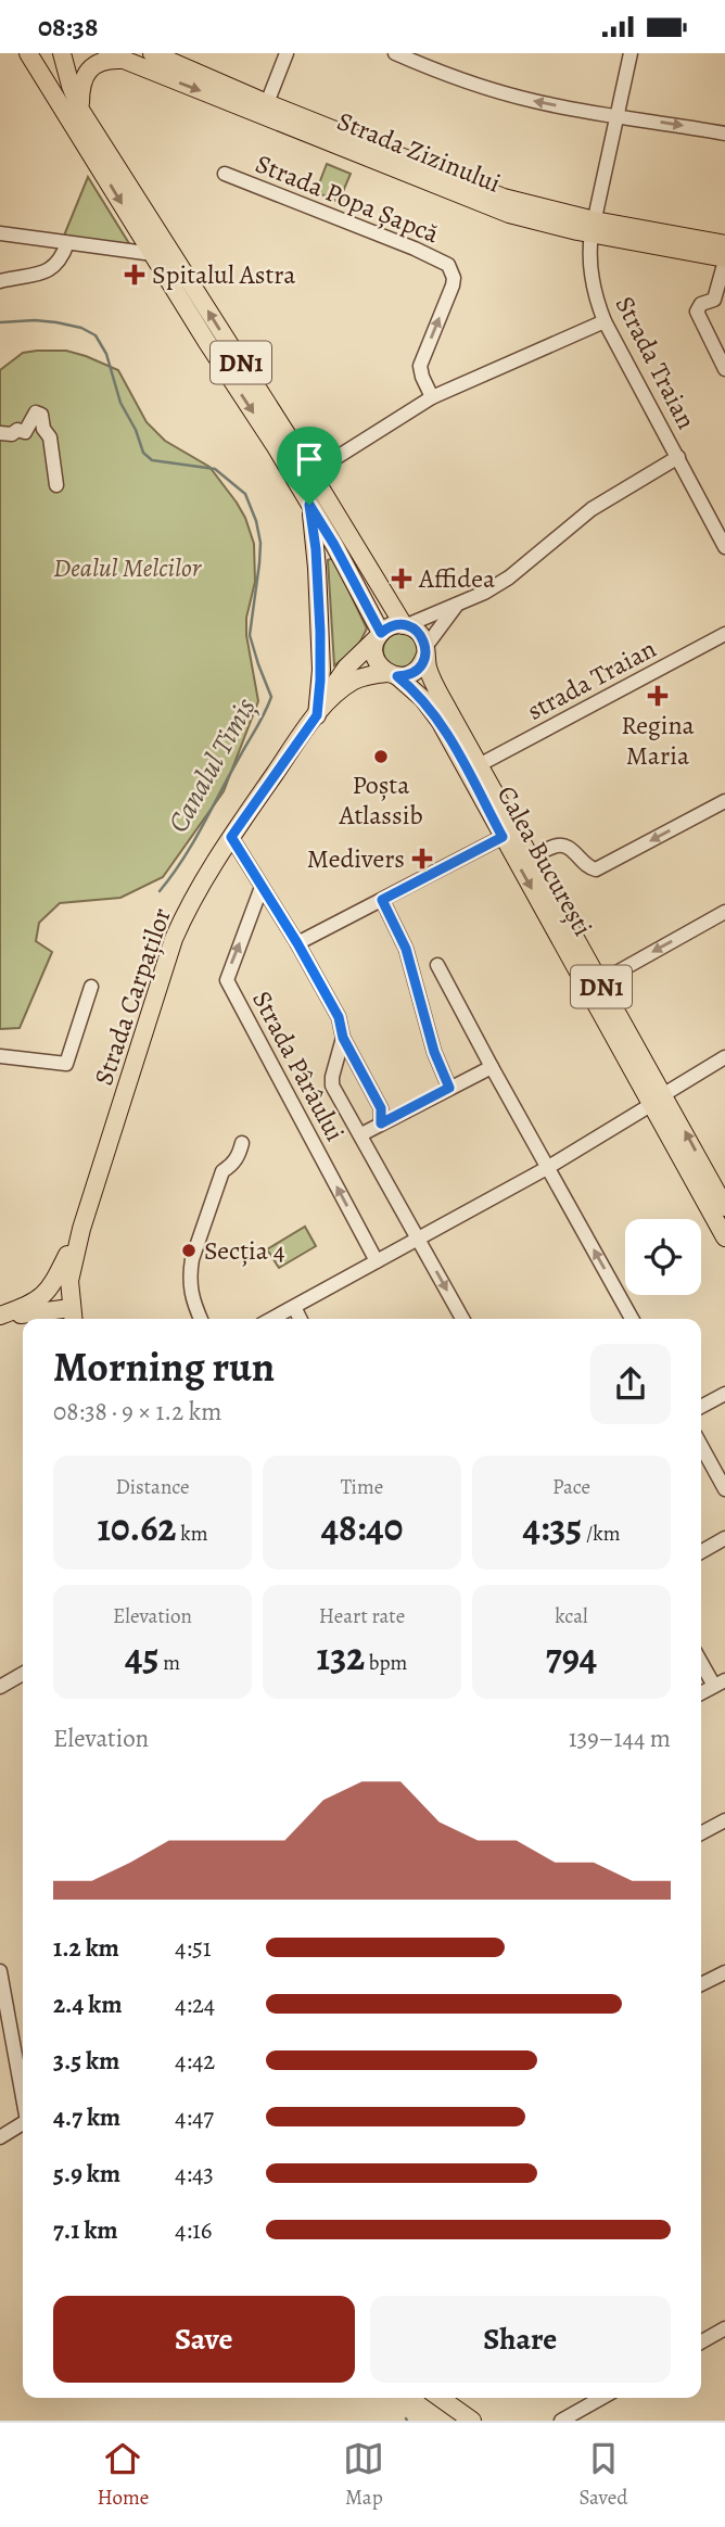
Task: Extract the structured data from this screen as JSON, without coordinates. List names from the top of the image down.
{
  "streets": {
    "main road": [
      "Strada Zizinului",
      "DN1",
      "Calea București",
      "Strada Carpaților"
    ],
    "street": [
      "Strada Popa Șapcă",
      "Strada Traian",
      "strada Traian",
      "Strada Pârâului"
    ]
  },
  "crossings": [
    ["Strada Zizinului", "Strada Traian"],
    ["DN1", "Calea București"],
    ["DN1", "Strada Carpaților"],
    ["strada Traian", "Calea București"],
    ["Calea București", "Strada Carpaților"]
  ],
  "water": ["Canalul Timiș"],
  "parks": ["Dealul Melcilor"],
  "places": {
    "health": [
      "Spitalul Astra",
      "Affidea",
      "Regina Maria",
      "Medivers"
    ],
    "other": ["Poșta Atlassib", "Secția 4"]
  },
  "page": {
    "status": "08:38",
    "heading": ["Morning run", "08:38 · 9 × 1.2 km"],
    "stats": [
      ["Distance", "10.62 km"],
      ["Time", "48:40"],
      ["Pace", "4:35 /km"],
      ["Elevation", "45 m"],
      ["Heart rate", "132 bpm"],
      ["kcal", "794"]
    ],
    "chart": ["Elevation", "139–144 m"],
    "list": [
      {
        "name": "1.2 km",
        "note": "4:51"
      },
      {
        "name": "2.4 km",
        "note": "4:24"
      },
      {
        "name": "3.5 km",
        "note": "4:42"
      },
      {
        "name": "4.7 km",
        "note": "4:47"
      },
      {
        "name": "5.9 km",
        "note": "4:43"
      },
      {
        "name": "7.1 km",
        "note": "4:16"
      }
    ],
    "buttons": ["Save", "Share"],
    "tabs": ["Home", "Map", "Saved"]
  }
}
